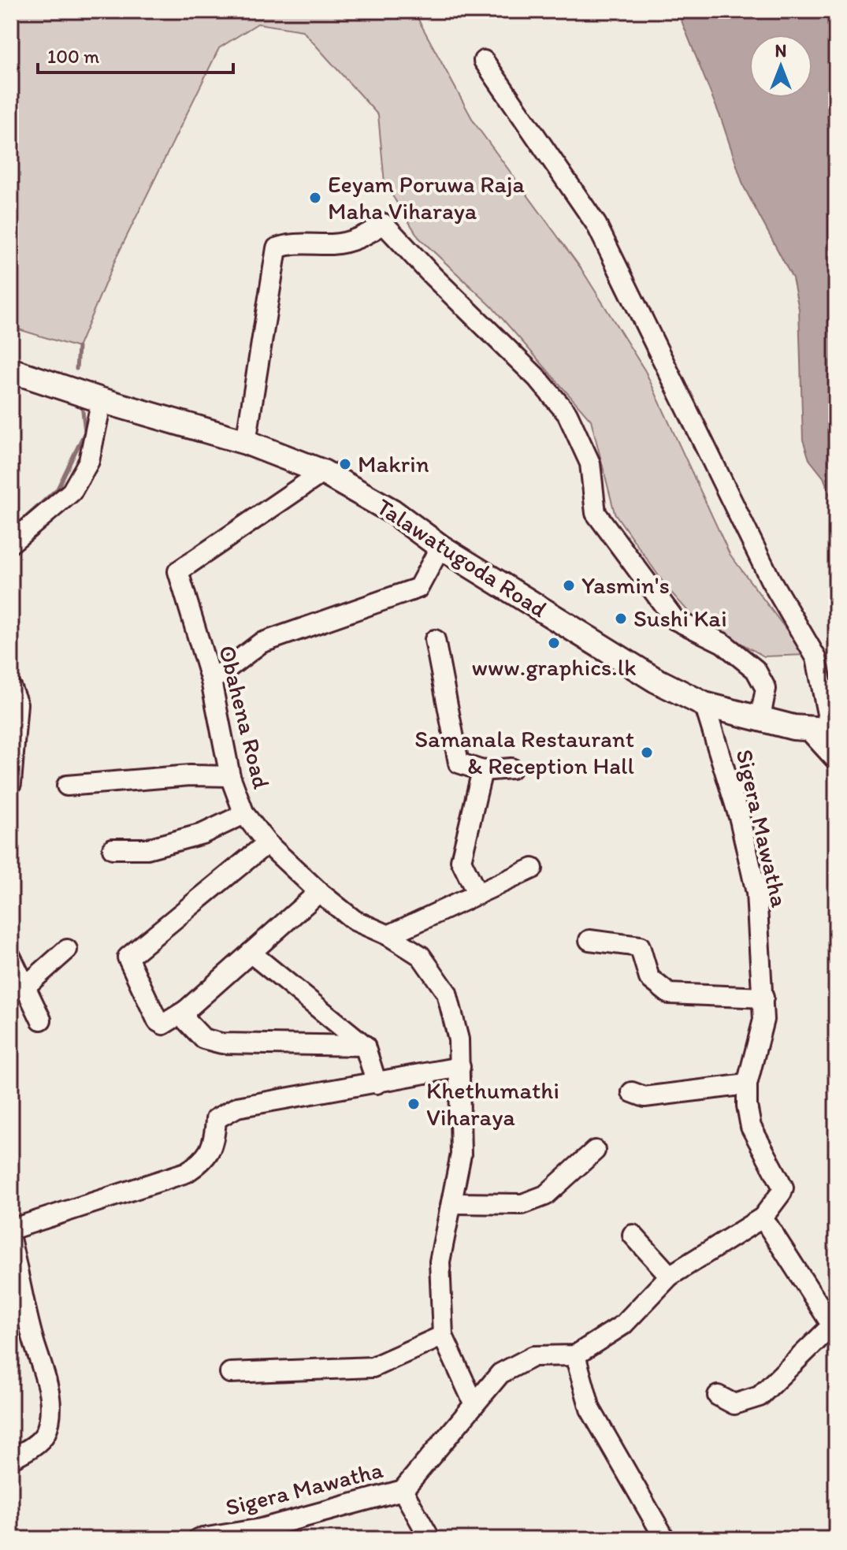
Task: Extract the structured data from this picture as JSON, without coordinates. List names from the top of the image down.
{
  "streets": {
    "main road": ["Talawatugoda Road"],
    "street": ["Obahena Road", "Sigera Mawatha"]
  },
  "crossings": [
    ["Talawatugoda Road", "Obahena Road"],
    ["Talawatugoda Road", "Sigera Mawatha"],
    ["Obahena Road", "Sigera Mawatha"]
  ],
  "places": [
    "Eeyam Poruwa Raja Maha Viharaya",
    "Makrin",
    "Yasmin's",
    "Sushi Kai",
    "www.graphics.lk",
    "Samanala Restaurant & Reception Hall",
    "Khethumathi Viharaya"
  ],
  "scale_bar": "100 m",
  "north": "top"
}
